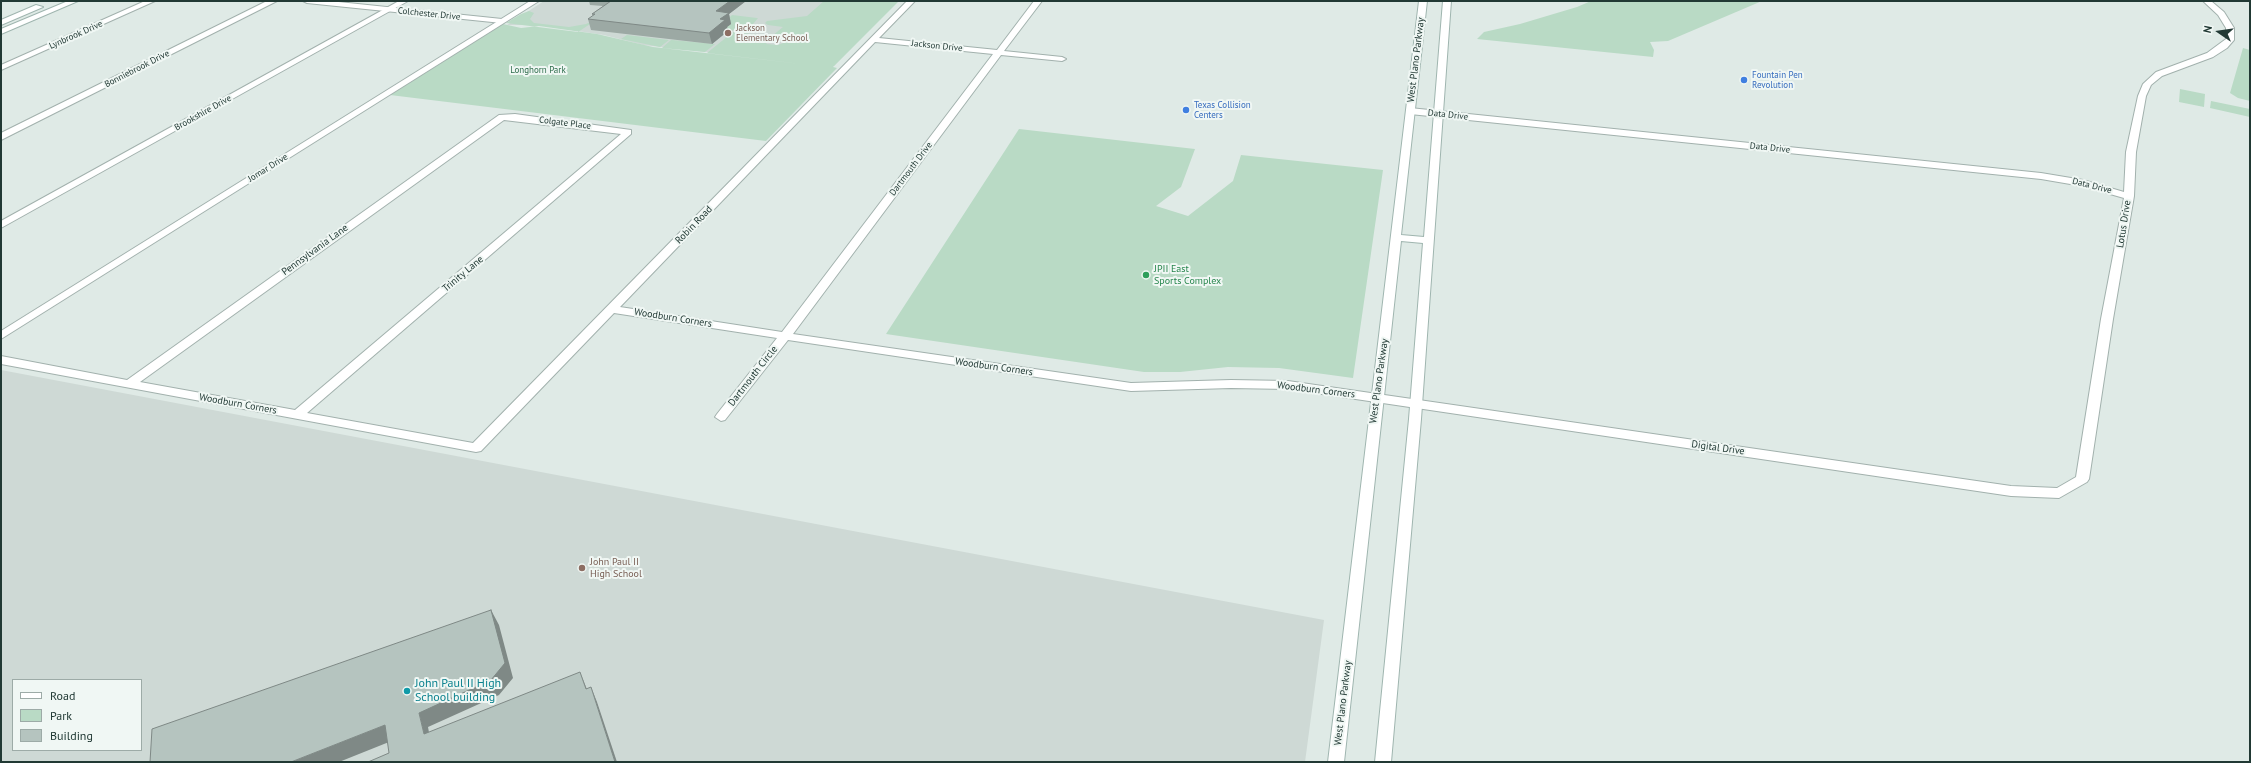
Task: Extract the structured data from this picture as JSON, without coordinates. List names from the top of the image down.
{
  "streets": {
    "street": [
      "Colchester Drive",
      "Lynbrook Drive",
      "Jackson Drive",
      "West Plano Parkway",
      "Bonniebrook Drive",
      "Brookshire Drive",
      "Data Drive",
      "Colgate Place",
      "Jomar Drive",
      "Dartmouth Drive",
      "Lotus Drive",
      "Robin Road",
      "Pennsylvania Lane",
      "Trinity Lane",
      "Woodburn Corners",
      "Dartmouth Circle",
      "Digital Drive"
    ]
  },
  "crossings": [
    ["Colchester Drive", "Brookshire Drive"],
    ["Colchester Drive", "Jomar Drive"],
    ["Jackson Drive", "Dartmouth Drive"],
    ["Jackson Drive", "Robin Road"],
    ["West Plano Parkway", "Data Drive"],
    ["West Plano Parkway", "Woodburn Corners"],
    ["West Plano Parkway", "Digital Drive"],
    ["Data Drive", "Lotus Drive"],
    ["Colgate Place", "Pennsylvania Lane"],
    ["Colgate Place", "Trinity Lane"],
    ["Dartmouth Drive", "Woodburn Corners"],
    ["Dartmouth Drive", "Dartmouth Circle"],
    ["Lotus Drive", "Digital Drive"],
    ["Robin Road", "Woodburn Corners"],
    ["Pennsylvania Lane", "Woodburn Corners"],
    ["Trinity Lane", "Woodburn Corners"],
    ["Woodburn Corners", "Dartmouth Circle"],
    ["Woodburn Corners", "Digital Drive"]
  ],
  "parks": ["Longhorn Park"],
  "places": [
    "Jackson Elementary School",
    "Fountain Pen Revolution",
    "Texas Collision Centers",
    "JPII East Sports Complex",
    "John Paul II High School",
    "John Paul II High School building"
  ],
  "legend": ["Road", "Park", "Building"],
  "north": "left"
}
